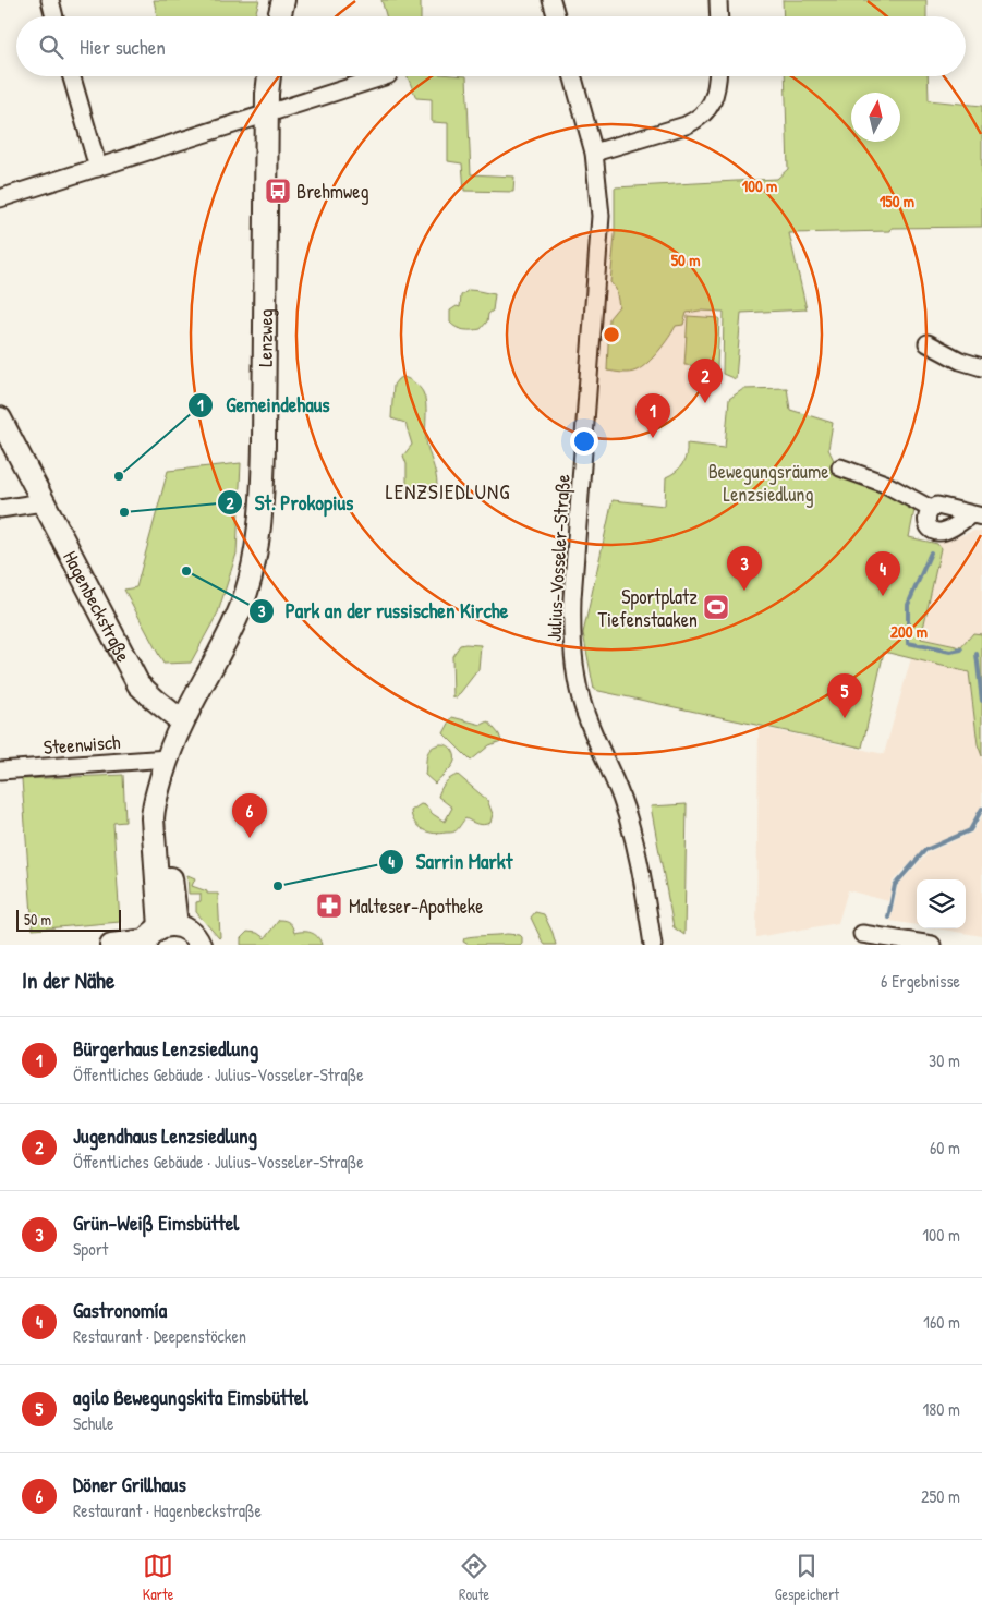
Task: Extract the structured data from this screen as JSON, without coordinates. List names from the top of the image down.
{
  "streets": {
    "street": [
      "Lenzweg",
      "Julius-Vosseler-Straße",
      "Hagenbeckstraße",
      "Steenwisch"
    ]
  },
  "crossings": [
    ["Lenzweg", "Hagenbeckstraße"]
  ],
  "districts": ["LENZSIEDLUNG"],
  "parks": ["Bewegungsräume Lenzsiedlung"],
  "places": {
    "bus stop": ["Brehmweg"],
    "other": [
      "Gemeindehaus",
      "St. Prokopius",
      "Park an der russischen Kirche",
      "Sarrin Markt"
    ],
    "sports": ["Sportplatz Tiefenstaaken"],
    "pharmacy": ["Malteser-Apotheke"]
  },
  "scale_bar": "50 m",
  "north": "top",
  "page": {
    "search": "Hier suchen",
    "pins": [
      "2",
      "1",
      "3",
      "4",
      "5",
      "6"
    ],
    "scale": "50 m",
    "heading": ["In der Nähe", "6 Ergebnisse"],
    "list": [
      {
        "mark": "1",
        "name": "Bürgerhaus Lenzsiedlung",
        "note": "Öffentliches Gebäude · Julius-Vosseler-Straße",
        "value": "30 m"
      },
      {
        "mark": "2",
        "name": "Jugendhaus Lenzsiedlung",
        "note": "Öffentliches Gebäude · Julius-Vosseler-Straße",
        "value": "60 m"
      },
      {
        "mark": "3",
        "name": "Grün-Weiß Eimsbüttel",
        "note": "Sport",
        "value": "100 m"
      },
      {
        "mark": "4",
        "name": "Gastronomía",
        "note": "Restaurant · Deepenstöcken",
        "value": "160 m"
      },
      {
        "mark": "5",
        "name": "agilo Bewegungskita Eimsbüttel",
        "note": "Schule",
        "value": "180 m"
      },
      {
        "mark": "6",
        "name": "Döner Grillhaus",
        "note": "Restaurant · Hagenbeckstraße",
        "value": "250 m"
      }
    ],
    "nav": ["Karte", "Route", "Gespeichert"]
  },
  "rings": [
    "100 m",
    "150 m",
    "50 m",
    "200 m"
  ]
}
